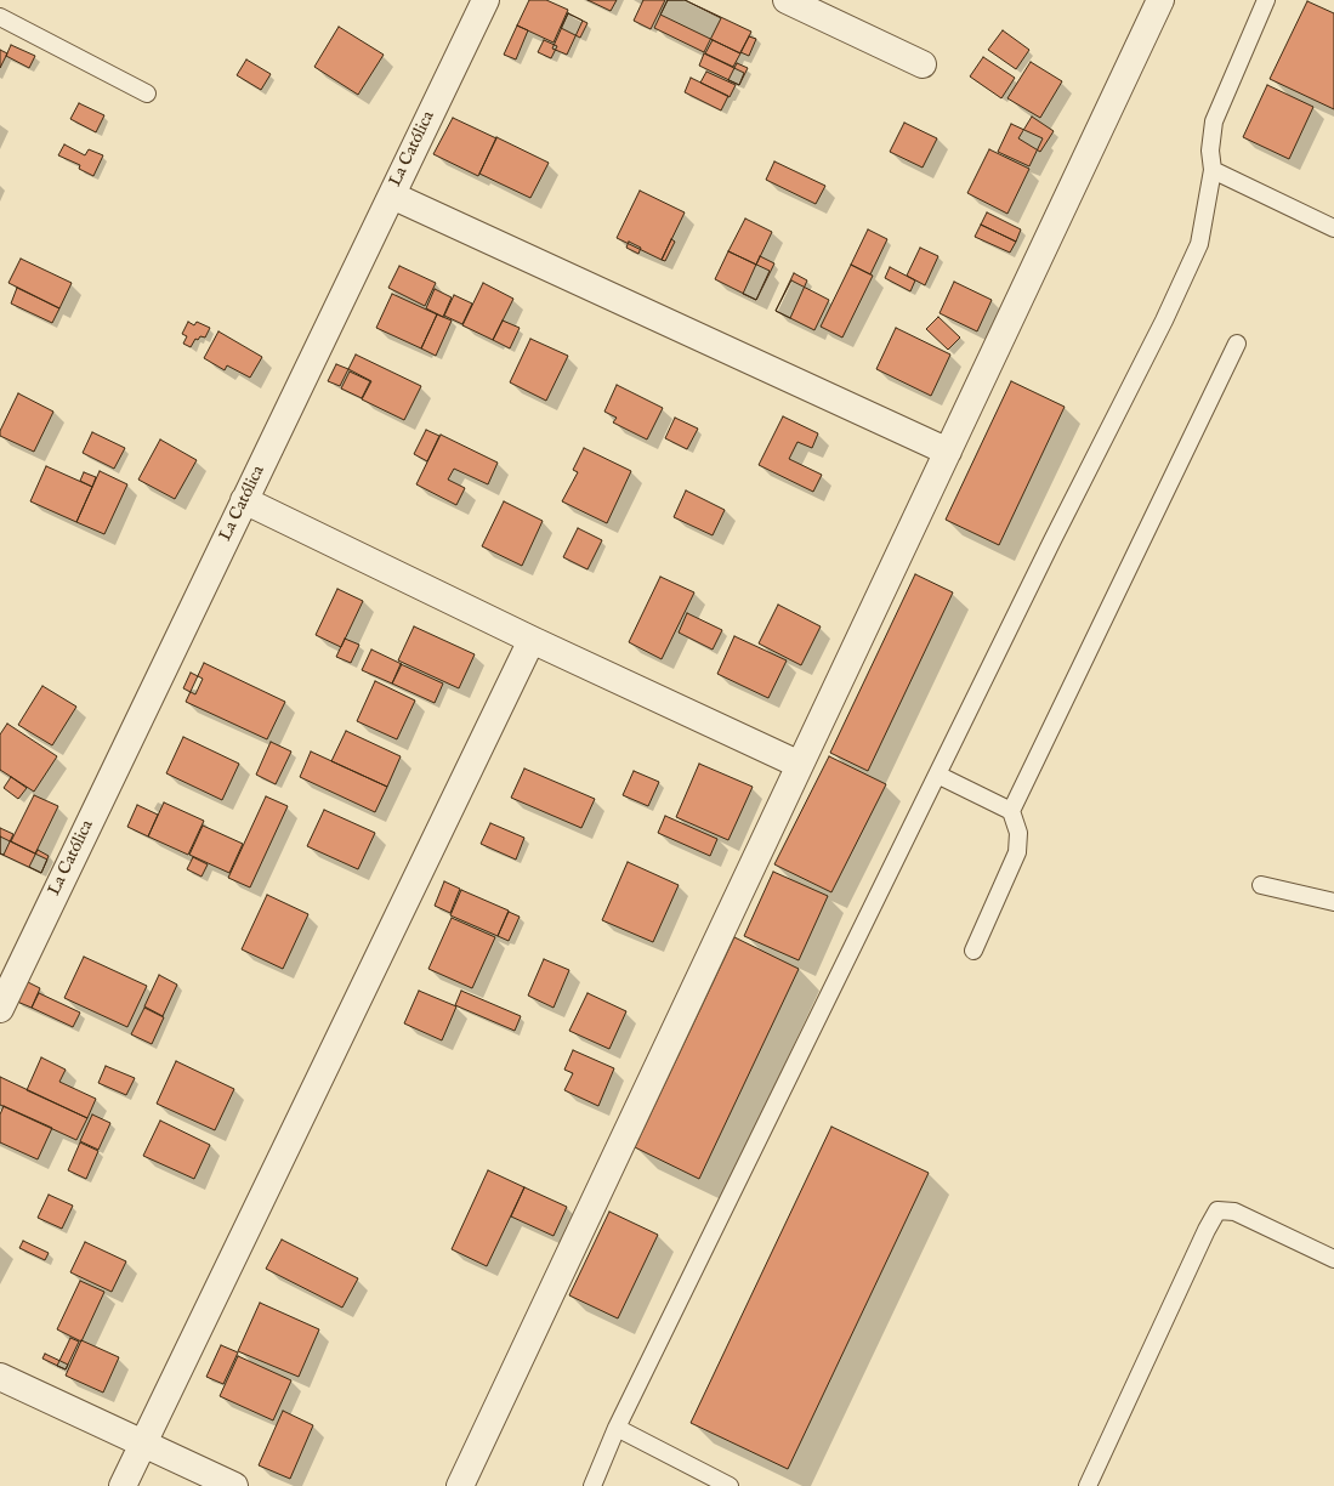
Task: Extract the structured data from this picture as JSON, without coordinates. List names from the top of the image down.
{
  "streets": {
    "street": ["La Católica"]
  }
}
